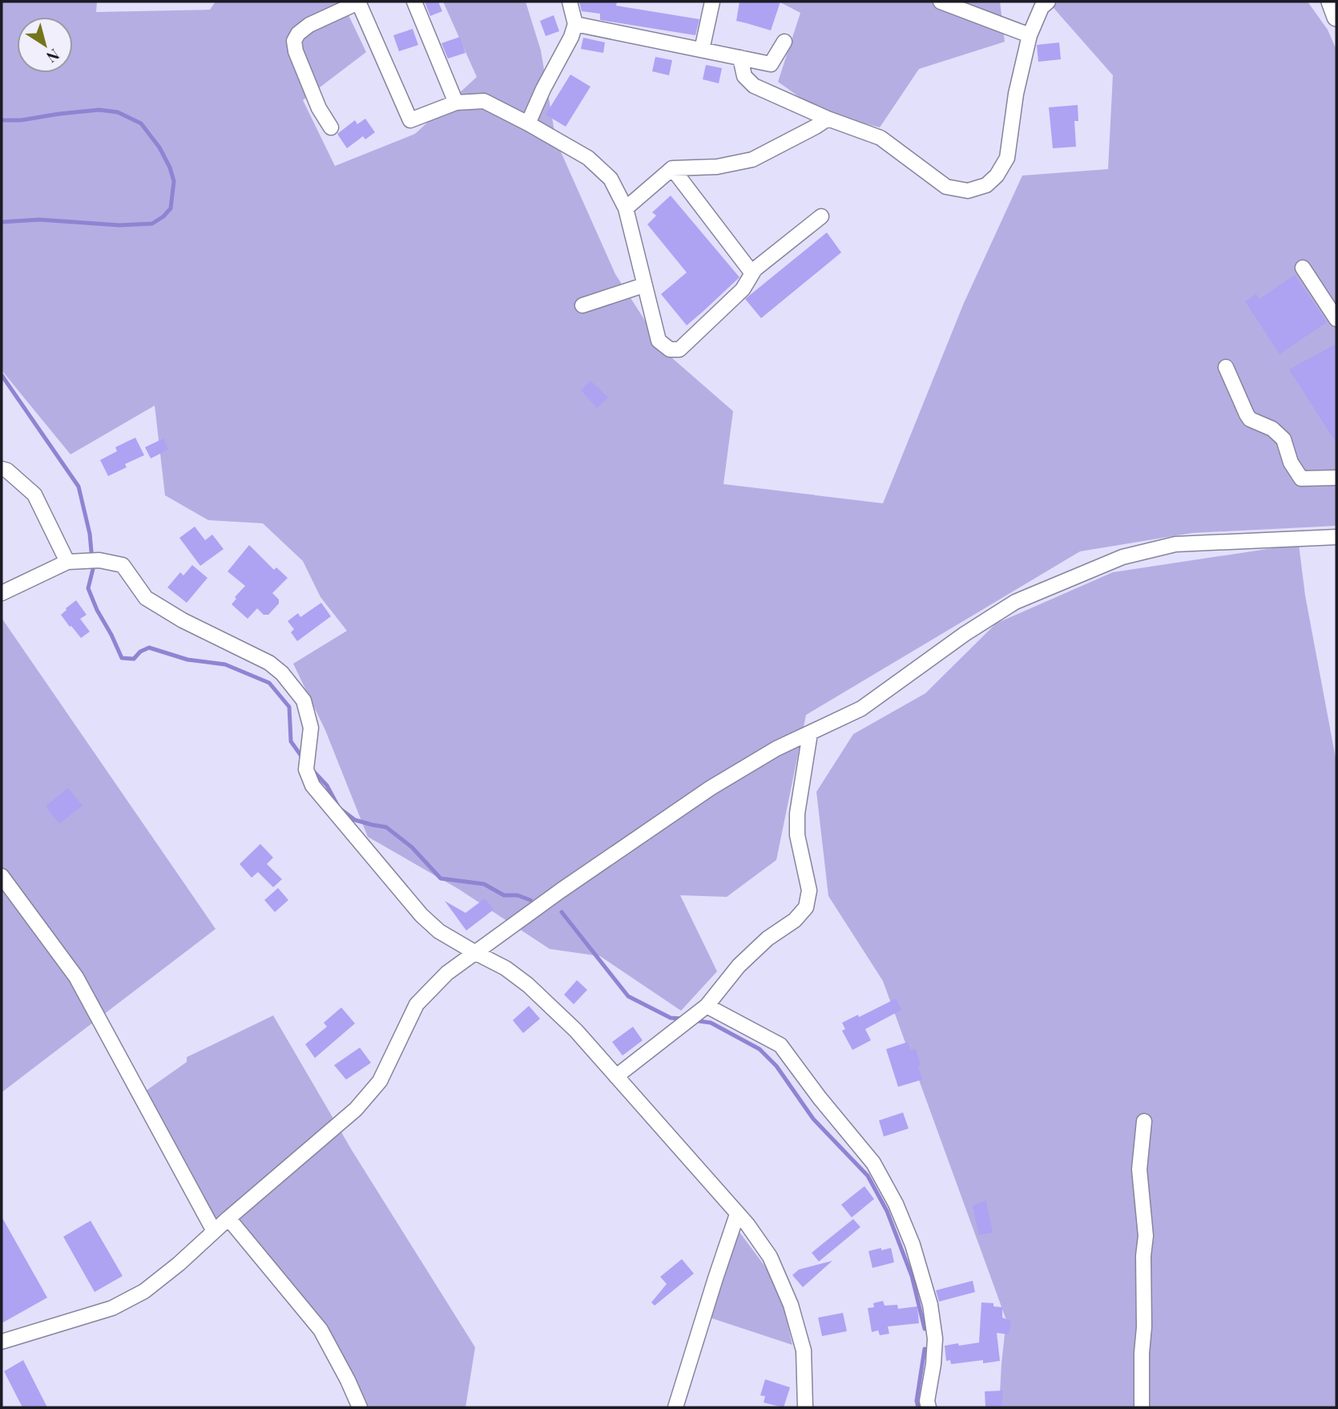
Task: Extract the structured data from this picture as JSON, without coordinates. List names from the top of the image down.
{
  "north": "bottom right"
}
